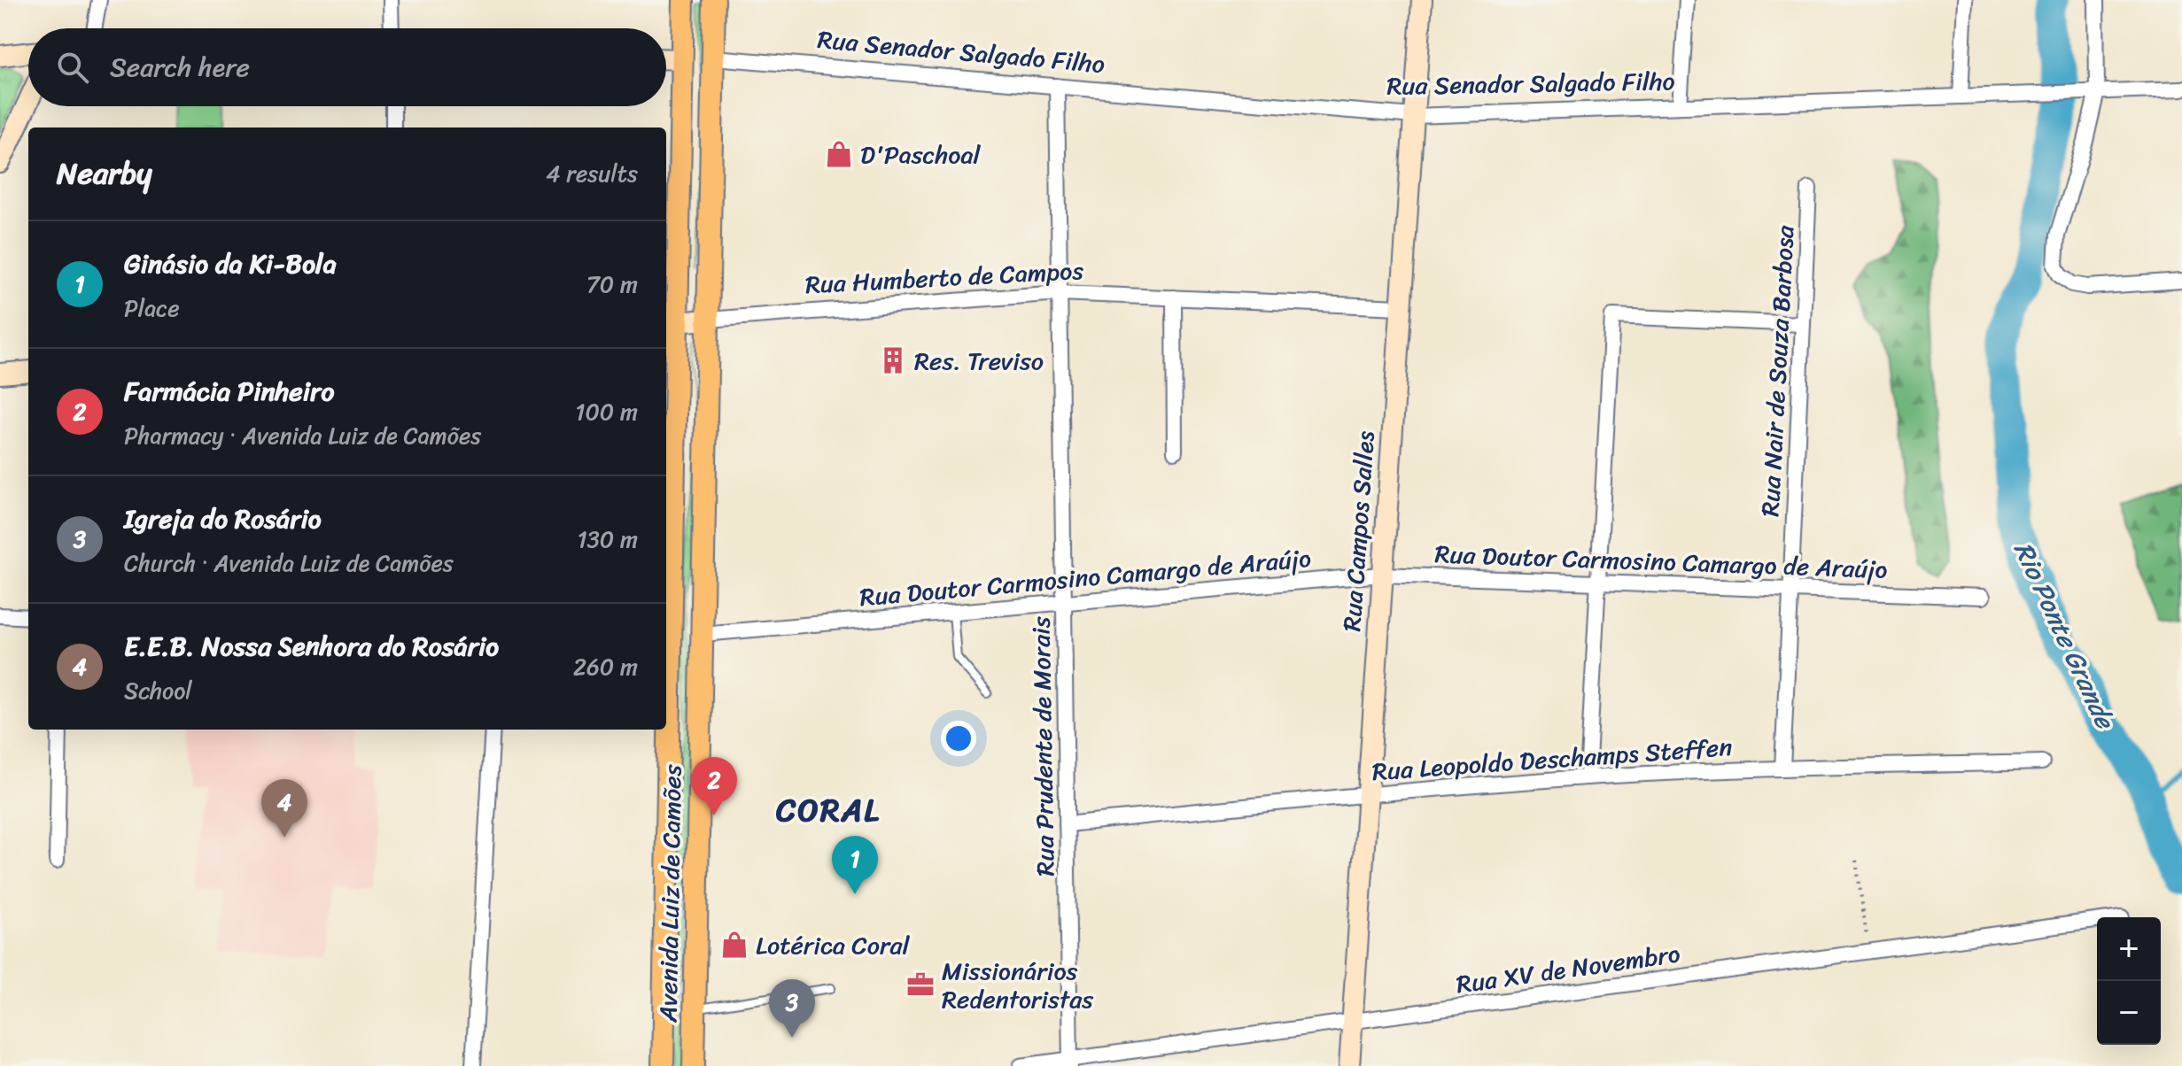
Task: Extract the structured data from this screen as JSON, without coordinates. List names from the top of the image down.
{
  "streets": {
    "main road": ["Rua Humberto de Campos", "Rua Campos Salles", "Avenida Luiz de Camões"],
    "street": [
      "Rua Senador Salgado Filho",
      "Rua Nair de Souza Barbosa",
      "Rua Doutor Carmosino Camargo de Araújo",
      "Rua Prudente de Morais",
      "Rua Leopoldo Deschamps Steffen",
      "Rua XV de Novembro"
    ]
  },
  "crossings": [
    ["Rua Senador Salgado Filho", "Rua Campos Salles"],
    ["Rua Senador Salgado Filho", "Rua Prudente de Morais"],
    ["Rua Senador Salgado Filho", "Avenida Luiz de Camões"],
    ["Rua Humberto de Campos", "Rua Campos Salles"],
    ["Rua Humberto de Campos", "Rua Prudente de Morais"],
    ["Rua Humberto de Campos", "Avenida Luiz de Camões"],
    ["Rua Nair de Souza Barbosa", "Rua Doutor Carmosino Camargo de Araújo"],
    ["Rua Nair de Souza Barbosa", "Rua Leopoldo Deschamps Steffen"],
    ["Rua Campos Salles", "Rua Doutor Carmosino Camargo de Araújo"],
    ["Rua Campos Salles", "Rua Leopoldo Deschamps Steffen"],
    ["Rua Campos Salles", "Rua XV de Novembro"],
    ["Rua Doutor Carmosino Camargo de Araújo", "Rua Prudente de Morais"],
    ["Rua Doutor Carmosino Camargo de Araújo", "Avenida Luiz de Camões"],
    ["Rua Prudente de Morais", "Rua Leopoldo Deschamps Steffen"],
    ["Rua Prudente de Morais", "Rua XV de Novembro"]
  ],
  "districts": ["CORAL"],
  "water": ["Rio Ponte Grande"],
  "places": {
    "shop": ["D'Paschoal", "Lotérica Coral"],
    "building": ["Res. Treviso"],
    "office": ["Missionários Redentoristas"]
  },
  "page": {
    "search": "Search here",
    "heading": ["Nearby", "4 results"],
    "list": [
      {
        "mark": "1",
        "name": "Ginásio da Ki-Bola",
        "note": "Place",
        "value": "70 m"
      },
      {
        "mark": "2",
        "name": "Farmácia Pinheiro",
        "note": "Pharmacy · Avenida Luiz de Camões",
        "value": "100 m"
      },
      {
        "mark": "3",
        "name": "Igreja do Rosário",
        "note": "Church · Avenida Luiz de Camões",
        "value": "130 m"
      },
      {
        "mark": "4",
        "name": "E.E.B. Nossa Senhora do Rosário",
        "note": "School",
        "value": "260 m"
      }
    ],
    "pins": [
      "2",
      "4",
      "1",
      "3"
    ],
    "map_buttons": ["+", "−"]
  }
}
